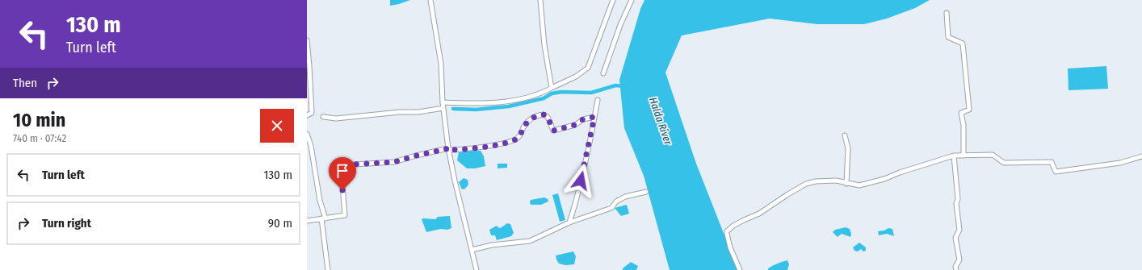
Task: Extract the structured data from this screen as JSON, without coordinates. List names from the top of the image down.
{
  "water": ["Halda River"],
  "page": {
    "turn": ["130 m", "Turn left"],
    "then": "Then",
    "heading": ["10 min", "740 m · 07:42"],
    "list": [
      {
        "name": "Turn left",
        "value": "130 m"
      },
      {
        "name": "Turn right",
        "value": "90 m"
      }
    ]
  }
}
